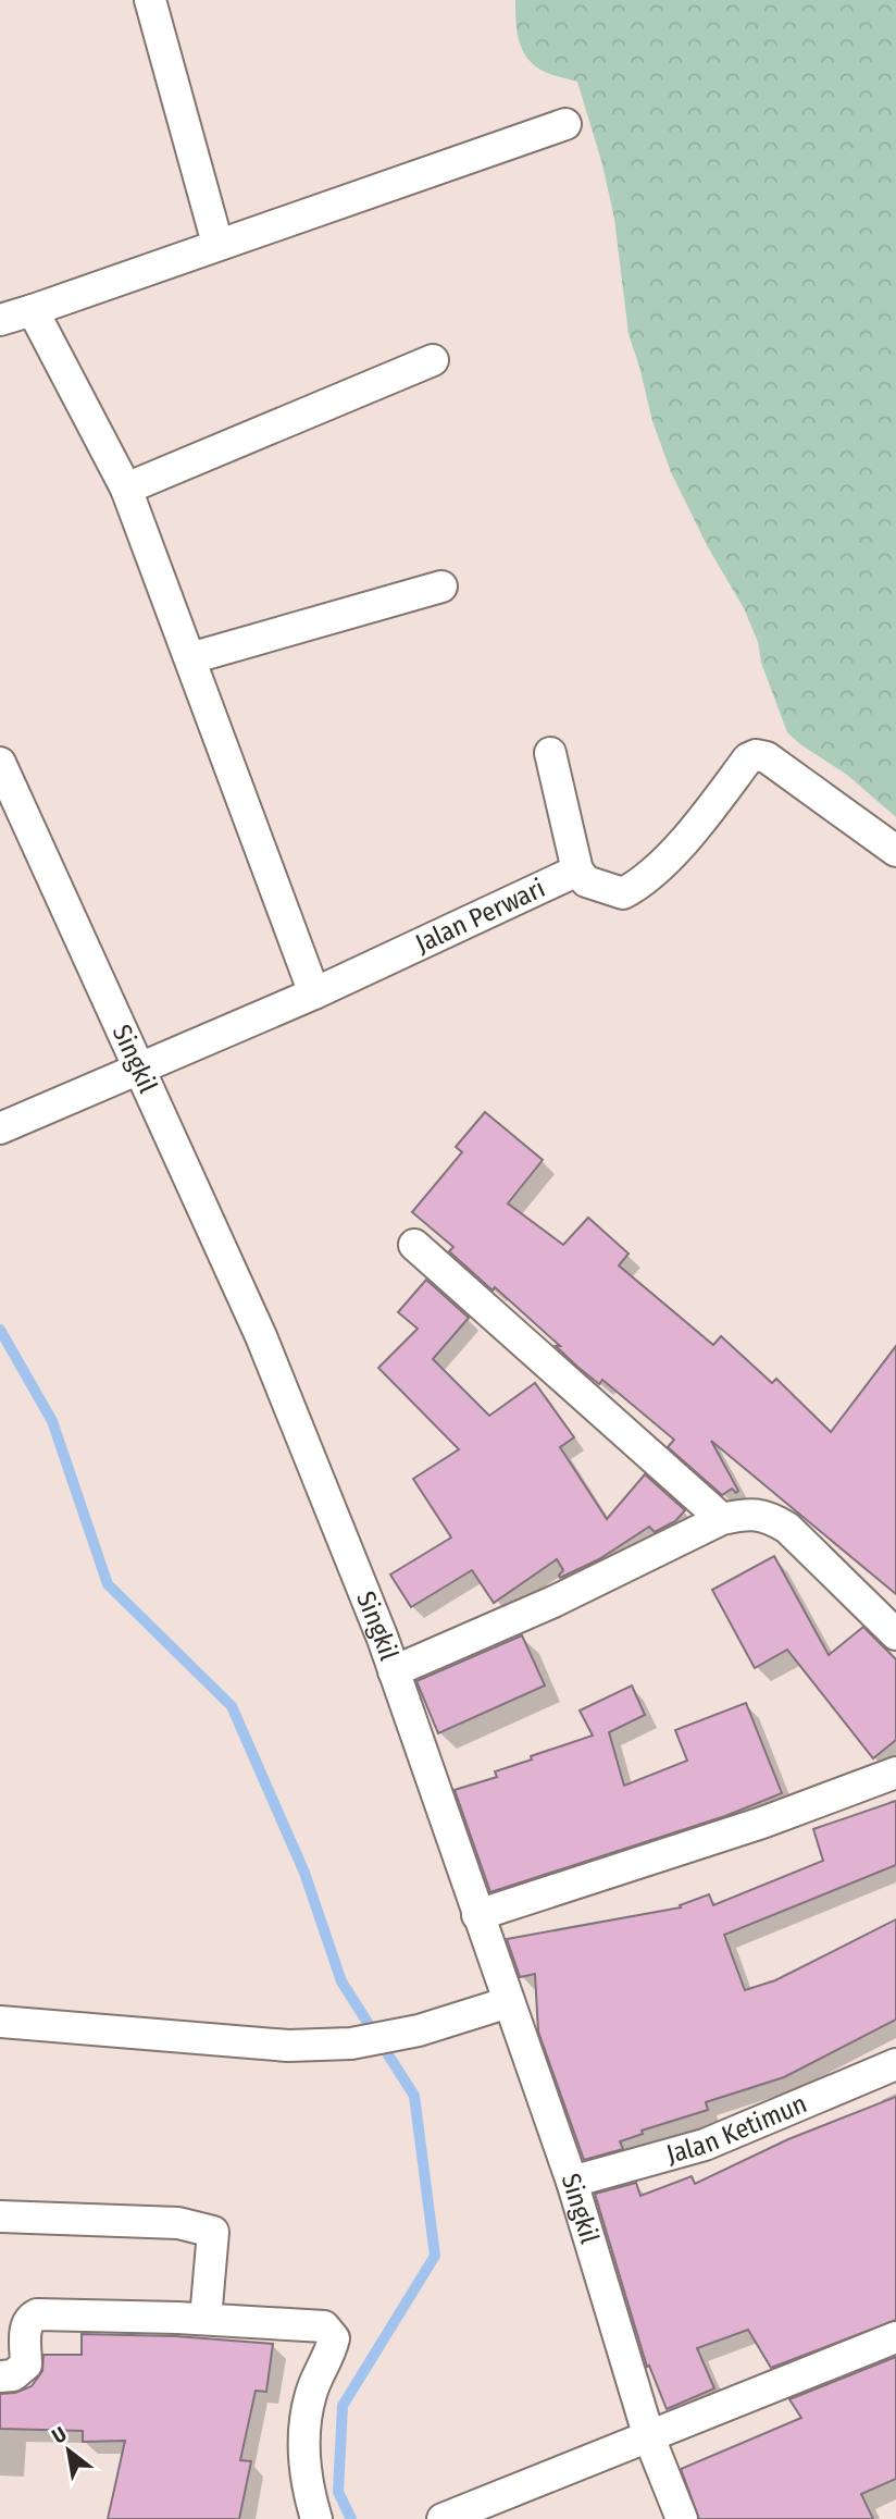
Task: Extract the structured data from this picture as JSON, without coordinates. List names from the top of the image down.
{
  "streets": {
    "street": ["Jalan Perwari", "Singkil", "Jalan Ketimun"]
  },
  "crossings": [
    ["Jalan Perwari", "Singkil"],
    ["Singkil", "Jalan Ketimun"]
  ],
  "north": "top left"
}
